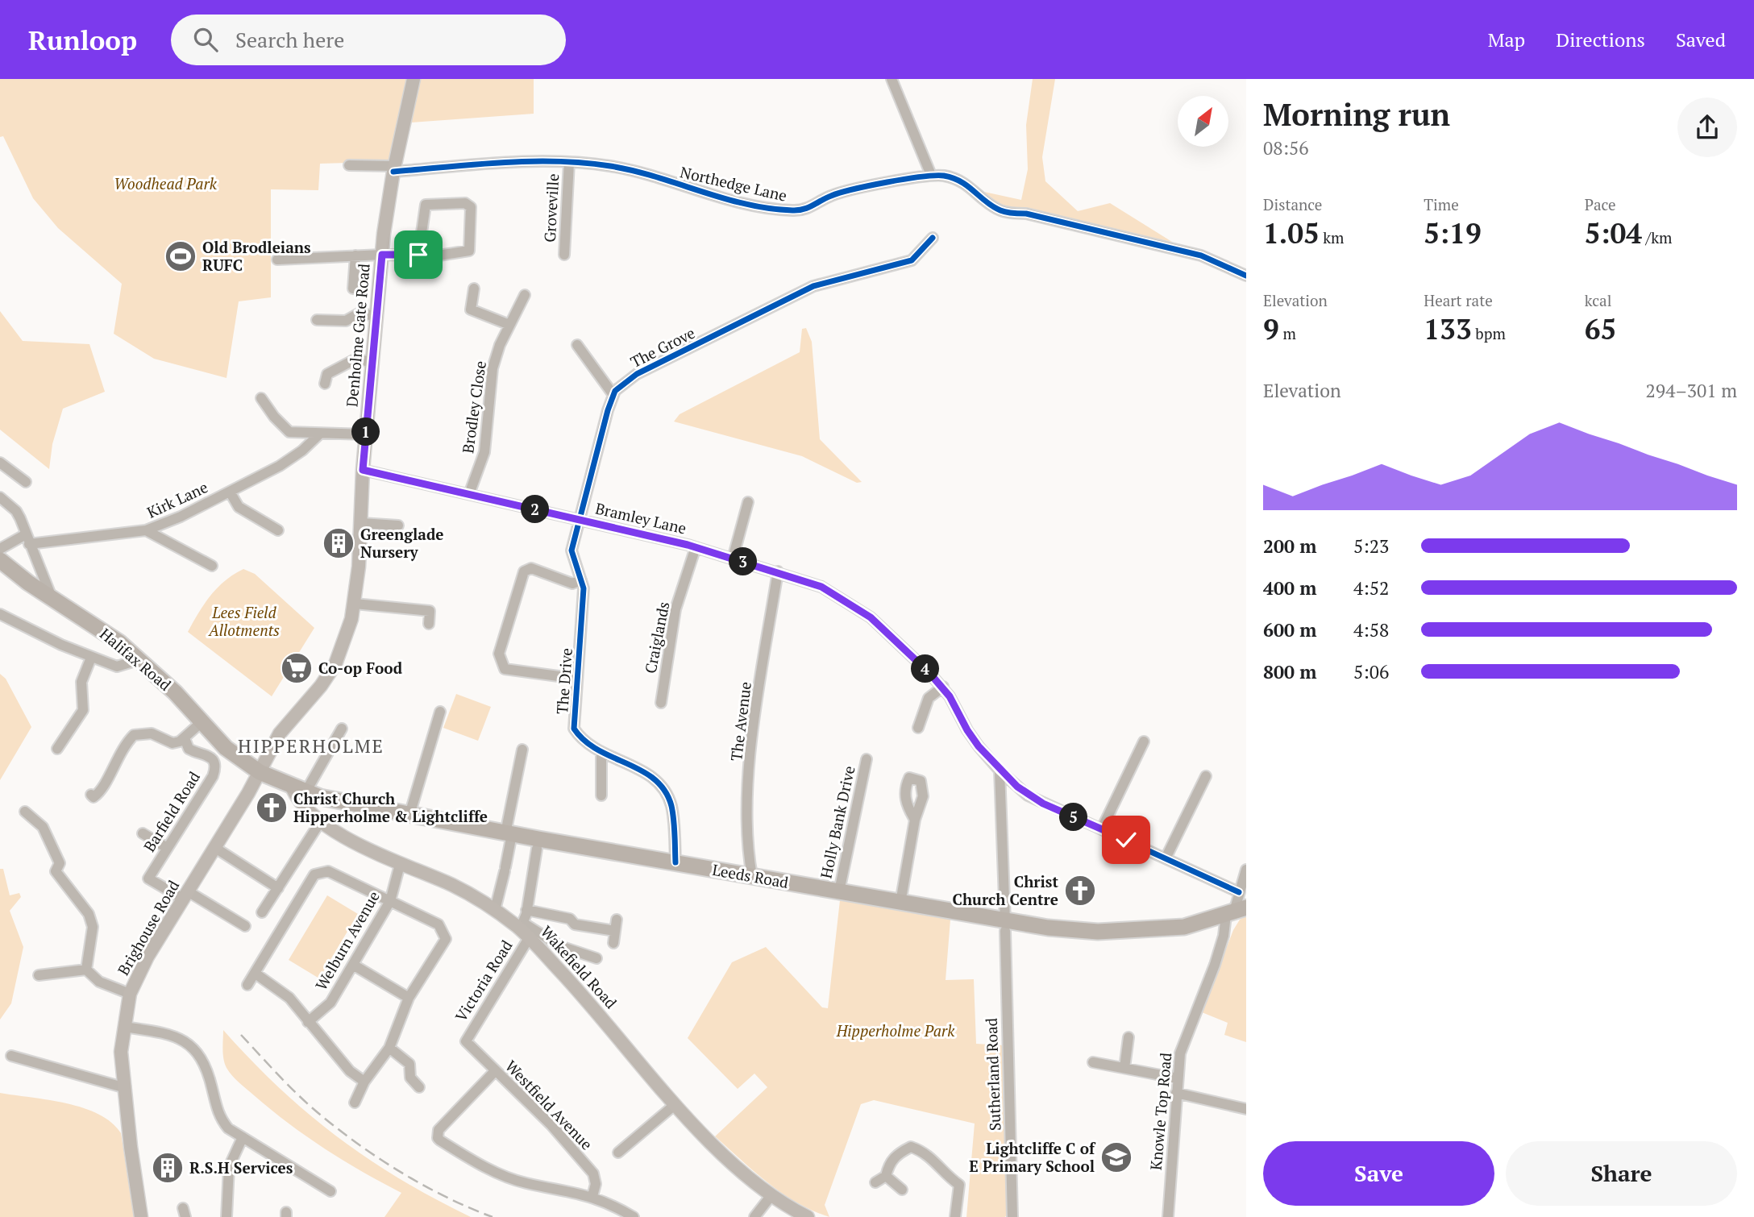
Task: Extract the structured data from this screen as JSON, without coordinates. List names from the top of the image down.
{
  "streets": {
    "highway": ["Halifax Road", "Leeds Road"],
    "main road": ["Denholme Gate Road", "Brighouse Road", "Wakefield Road"],
    "street": [
      "Northedge Lane",
      "Groveville",
      "The Grove",
      "Brodley Close",
      "Kirk Lane",
      "Bramley Lane",
      "Craiglands",
      "The Drive",
      "The Avenue",
      "Barfield Road",
      "Holly Bank Drive",
      "Welburn Avenue",
      "Victoria Road",
      "Sutherland Road",
      "Westfield Avenue",
      "Knowle Top Road"
    ]
  },
  "crossings": [
    ["Northedge Lane", "Groveville"],
    ["Northedge Lane", "Denholme Gate Road"],
    ["Denholme Gate Road", "Bramley Lane"],
    ["Denholme Gate Road", "Halifax Road"],
    ["Denholme Gate Road", "Leeds Road"],
    ["Denholme Gate Road", "Brighouse Road"],
    ["Brodley Close", "Bramley Lane"],
    ["Kirk Lane", "Halifax Road"],
    ["Bramley Lane", "Craiglands"],
    ["Bramley Lane", "The Drive"],
    ["Bramley Lane", "The Avenue"],
    ["Bramley Lane", "Sutherland Road"],
    ["Bramley Lane", "Knowle Top Road"],
    ["Halifax Road", "Leeds Road"],
    ["Halifax Road", "Brighouse Road"],
    ["The Drive", "Leeds Road"],
    ["The Avenue", "Leeds Road"],
    ["Barfield Road", "Brighouse Road"],
    ["Holly Bank Drive", "Leeds Road"],
    ["Leeds Road", "Brighouse Road"],
    ["Leeds Road", "Wakefield Road"],
    ["Leeds Road", "Sutherland Road"],
    ["Leeds Road", "Knowle Top Road"],
    ["Welburn Avenue", "Wakefield Road"],
    ["Wakefield Road", "Victoria Road"],
    ["Victoria Road", "Westfield Avenue"]
  ],
  "districts": ["HIPPERHOLME"],
  "parks": ["Woodhead Park", "Lees Field Allotments", "Hipperholme Park"],
  "places": {
    "sports": ["Old Brodleians RUFC"],
    "building": ["Greenglade Nursery", "R.S.H Services"],
    "supermarket": ["Co-op Food"],
    "church": ["Christ Church Hipperholme & Lightcliffe", "Christ Church Centre"],
    "school or university": ["Lightcliffe C of E Primary School"]
  },
  "north": "top right",
  "page": {
    "header": "Runloop",
    "search": "Search here",
    "nav": ["Map", "Directions", "Saved"],
    "heading": ["Morning run", "08:56"],
    "stats": [
      ["Distance", "1.05 km"],
      ["Time", "5:19"],
      ["Pace", "5:04 /km"],
      ["Elevation", "9 m"],
      ["Heart rate", "133 bpm"],
      ["kcal", "65"]
    ],
    "chart": ["Elevation", "294–301 m"],
    "pins": [
      "1",
      "2",
      "3",
      "4",
      "5"
    ],
    "list": [
      {
        "name": "200 m",
        "note": "5:23"
      },
      {
        "name": "400 m",
        "note": "4:52"
      },
      {
        "name": "600 m",
        "note": "4:58"
      },
      {
        "name": "800 m",
        "note": "5:06"
      }
    ],
    "buttons": ["Save", "Share"]
  }
}
